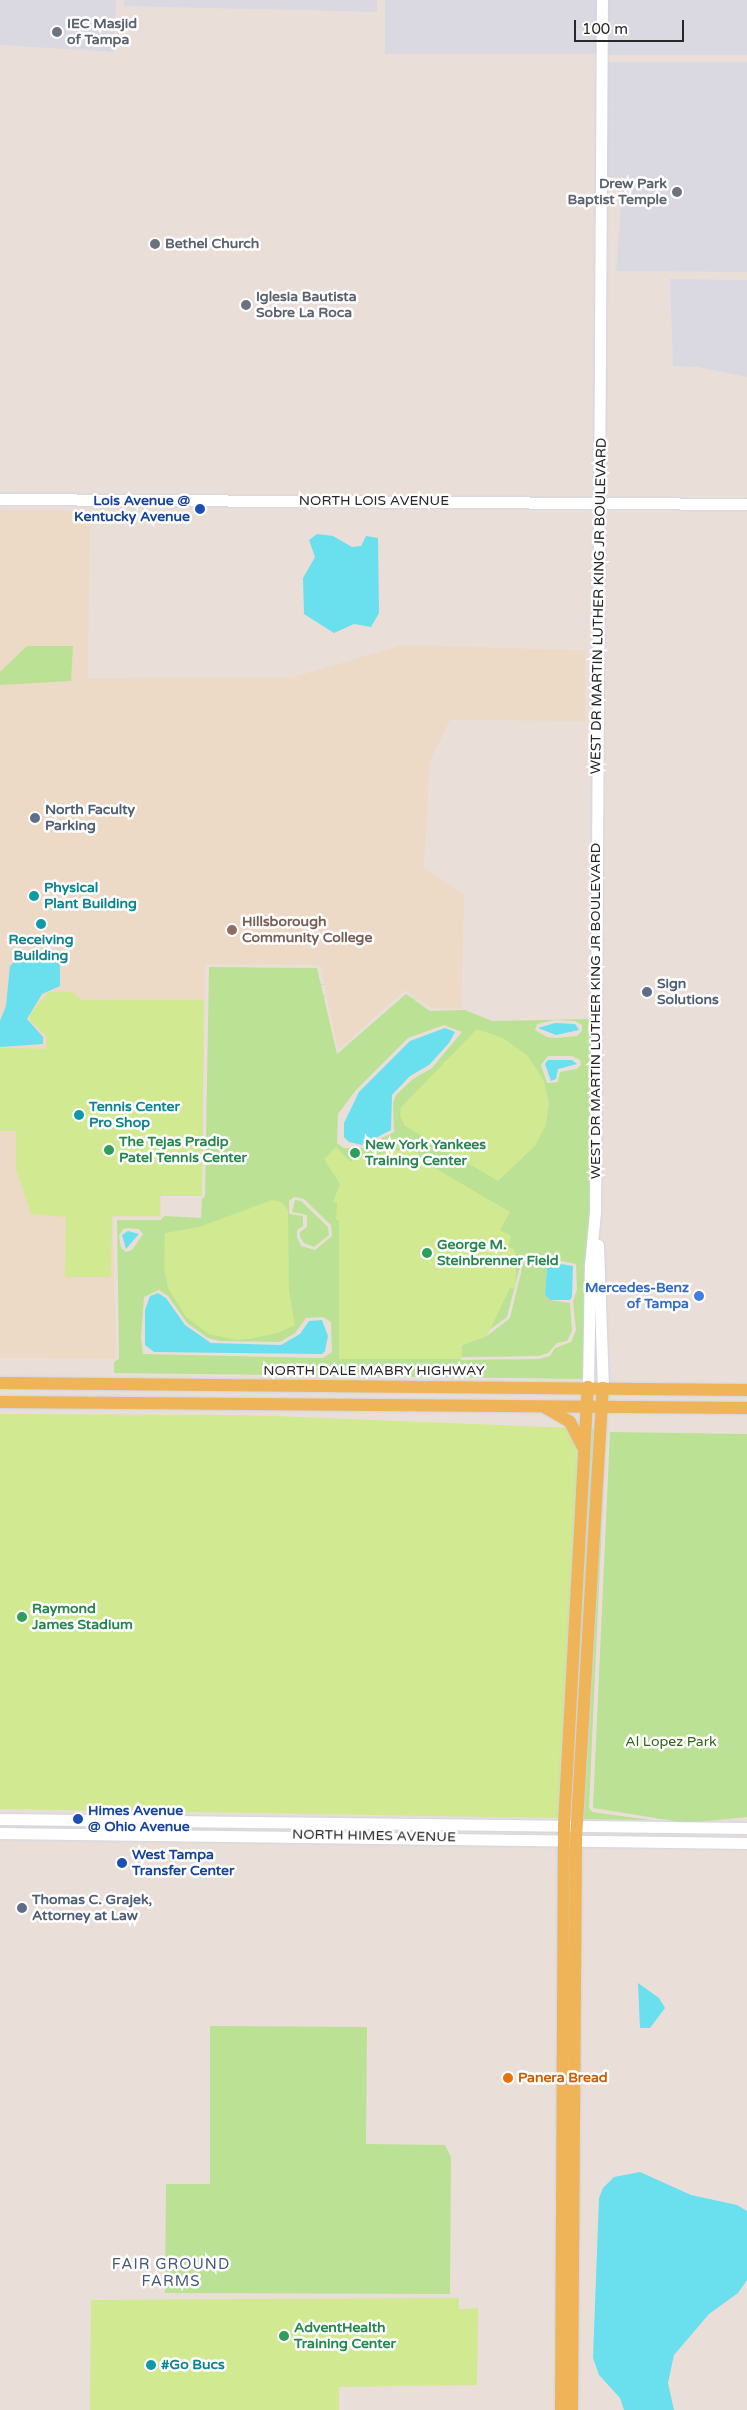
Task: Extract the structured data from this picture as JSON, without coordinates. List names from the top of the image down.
{
  "streets": {
    "main road": ["NORTH DALE MABRY HIGHWAY"],
    "street": ["NORTH LOIS AVENUE", "WEST DR MARTIN LUTHER KING JR BOULEVARD", "NORTH HIMES AVENUE"]
  },
  "crossings": [
    ["NORTH LOIS AVENUE", "WEST DR MARTIN LUTHER KING JR BOULEVARD"],
    ["WEST DR MARTIN LUTHER KING JR BOULEVARD", "NORTH DALE MABRY HIGHWAY"]
  ],
  "districts": ["FAIR GROUND FARMS"],
  "parks": ["Al Lopez Park"],
  "places": [
    "IEC Masjid of Tampa",
    "Drew Park Baptist Temple",
    "Bethel Church",
    "Iglesia Bautista Sobre La Roca",
    "Lois Avenue @ Kentucky Avenue",
    "North Faculty Parking",
    "Physical Plant Building",
    "Receiving Building",
    "Hillsborough Community College",
    "Sign Solutions",
    "Tennis Center Pro Shop",
    "The Tejas Pradip Patel Tennis Center",
    "New York Yankees Training Center",
    "George M. Steinbrenner Field",
    "Mercedes-Benz of Tampa",
    "Raymond James Stadium",
    "Himes Avenue @ Ohio Avenue",
    "West Tampa Transfer Center",
    "Thomas C. Grajek, Attorney at Law",
    "Panera Bread",
    "AdventHealth Training Center",
    "#Go Bucs"
  ],
  "scale_bar": "100 m"
}
